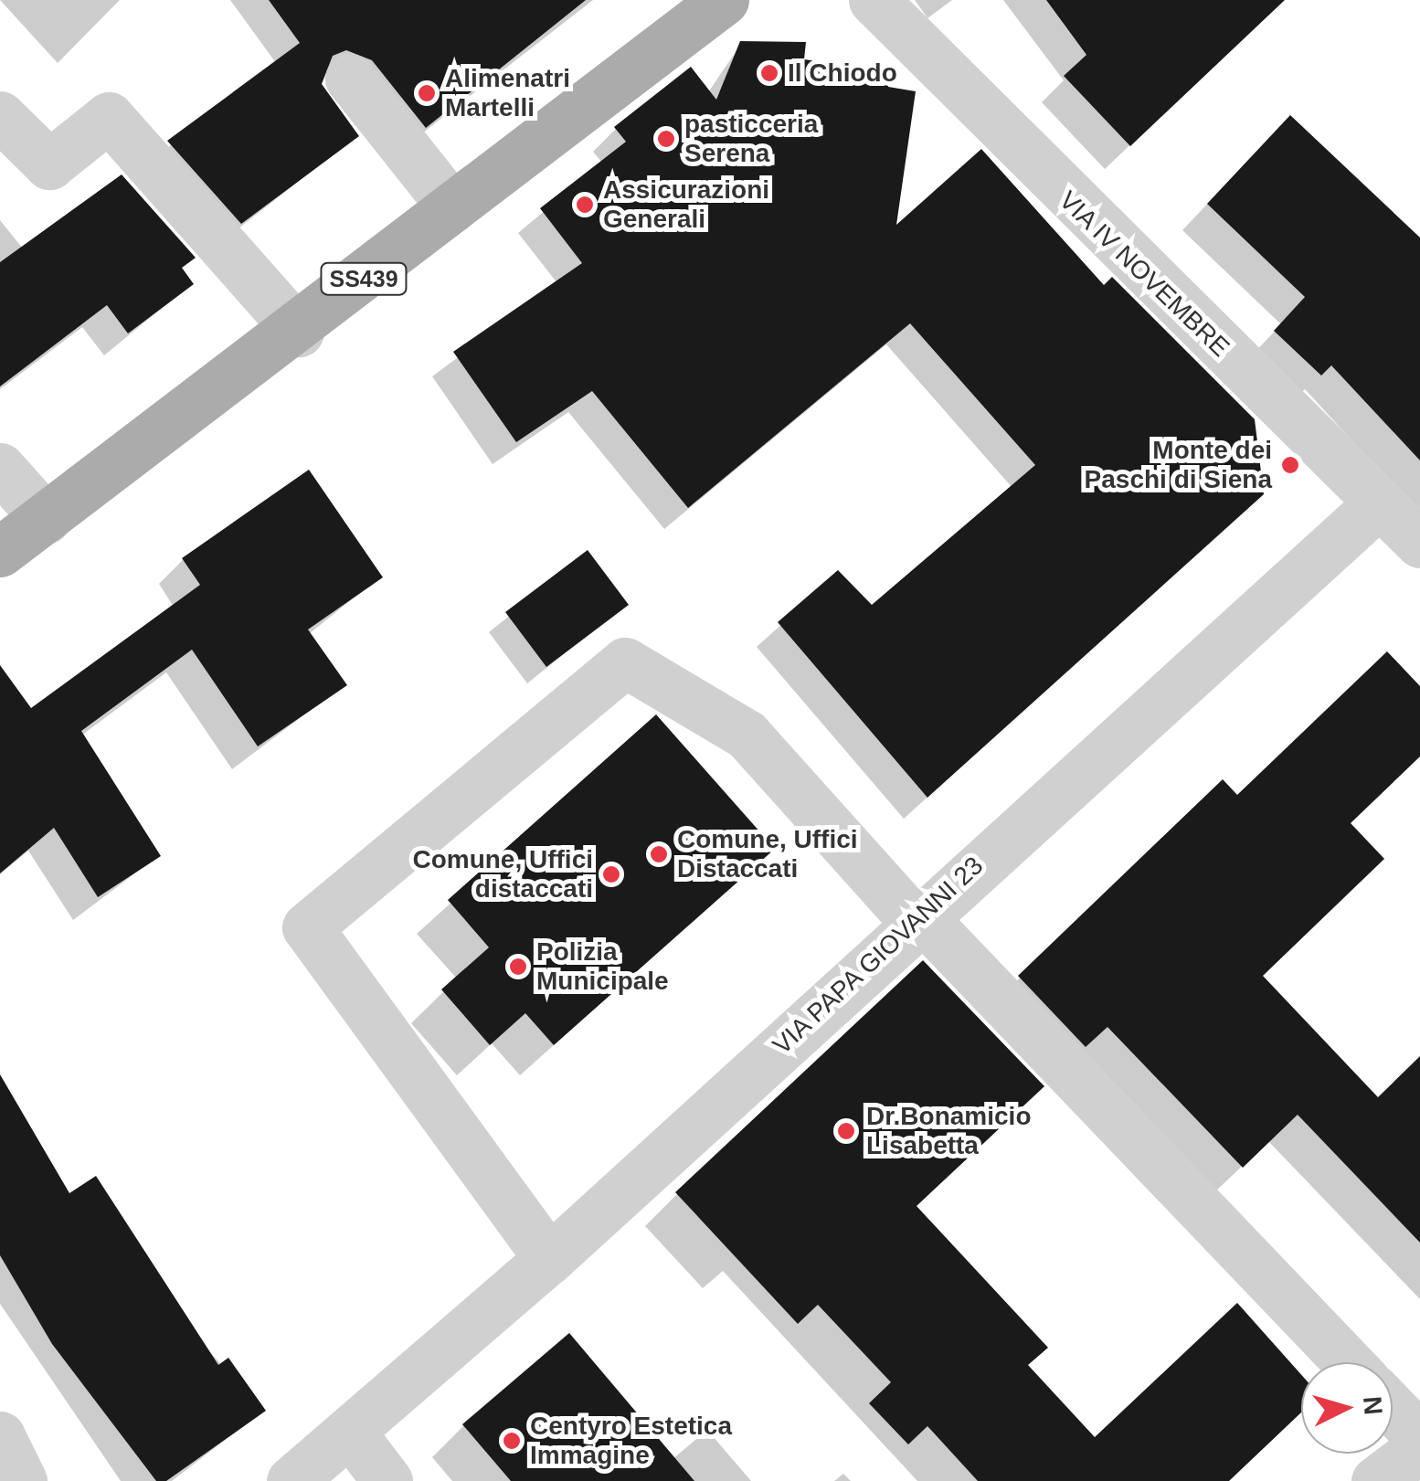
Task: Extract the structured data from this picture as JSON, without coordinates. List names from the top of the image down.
{
  "streets": {
    "main road": ["SS439"],
    "street": ["VIA IV NOVEMBRE", "VIA PAPA GIOVANNI 23"]
  },
  "crossings": [
    ["VIA IV NOVEMBRE", "VIA PAPA GIOVANNI 23"]
  ],
  "places": [
    "Il Chiodo",
    "Alimenatri Martelli",
    "pasticceria Serena",
    "Assicurazioni Generali",
    "Monte dei Paschi di Siena",
    "Comune, Uffici Distaccati",
    "Comune, Uffici distaccati",
    "Polizia Municipale",
    "Dr.Bonamicio Lisabetta",
    "Centyro Estetica Immagine"
  ],
  "north": "right"
}
